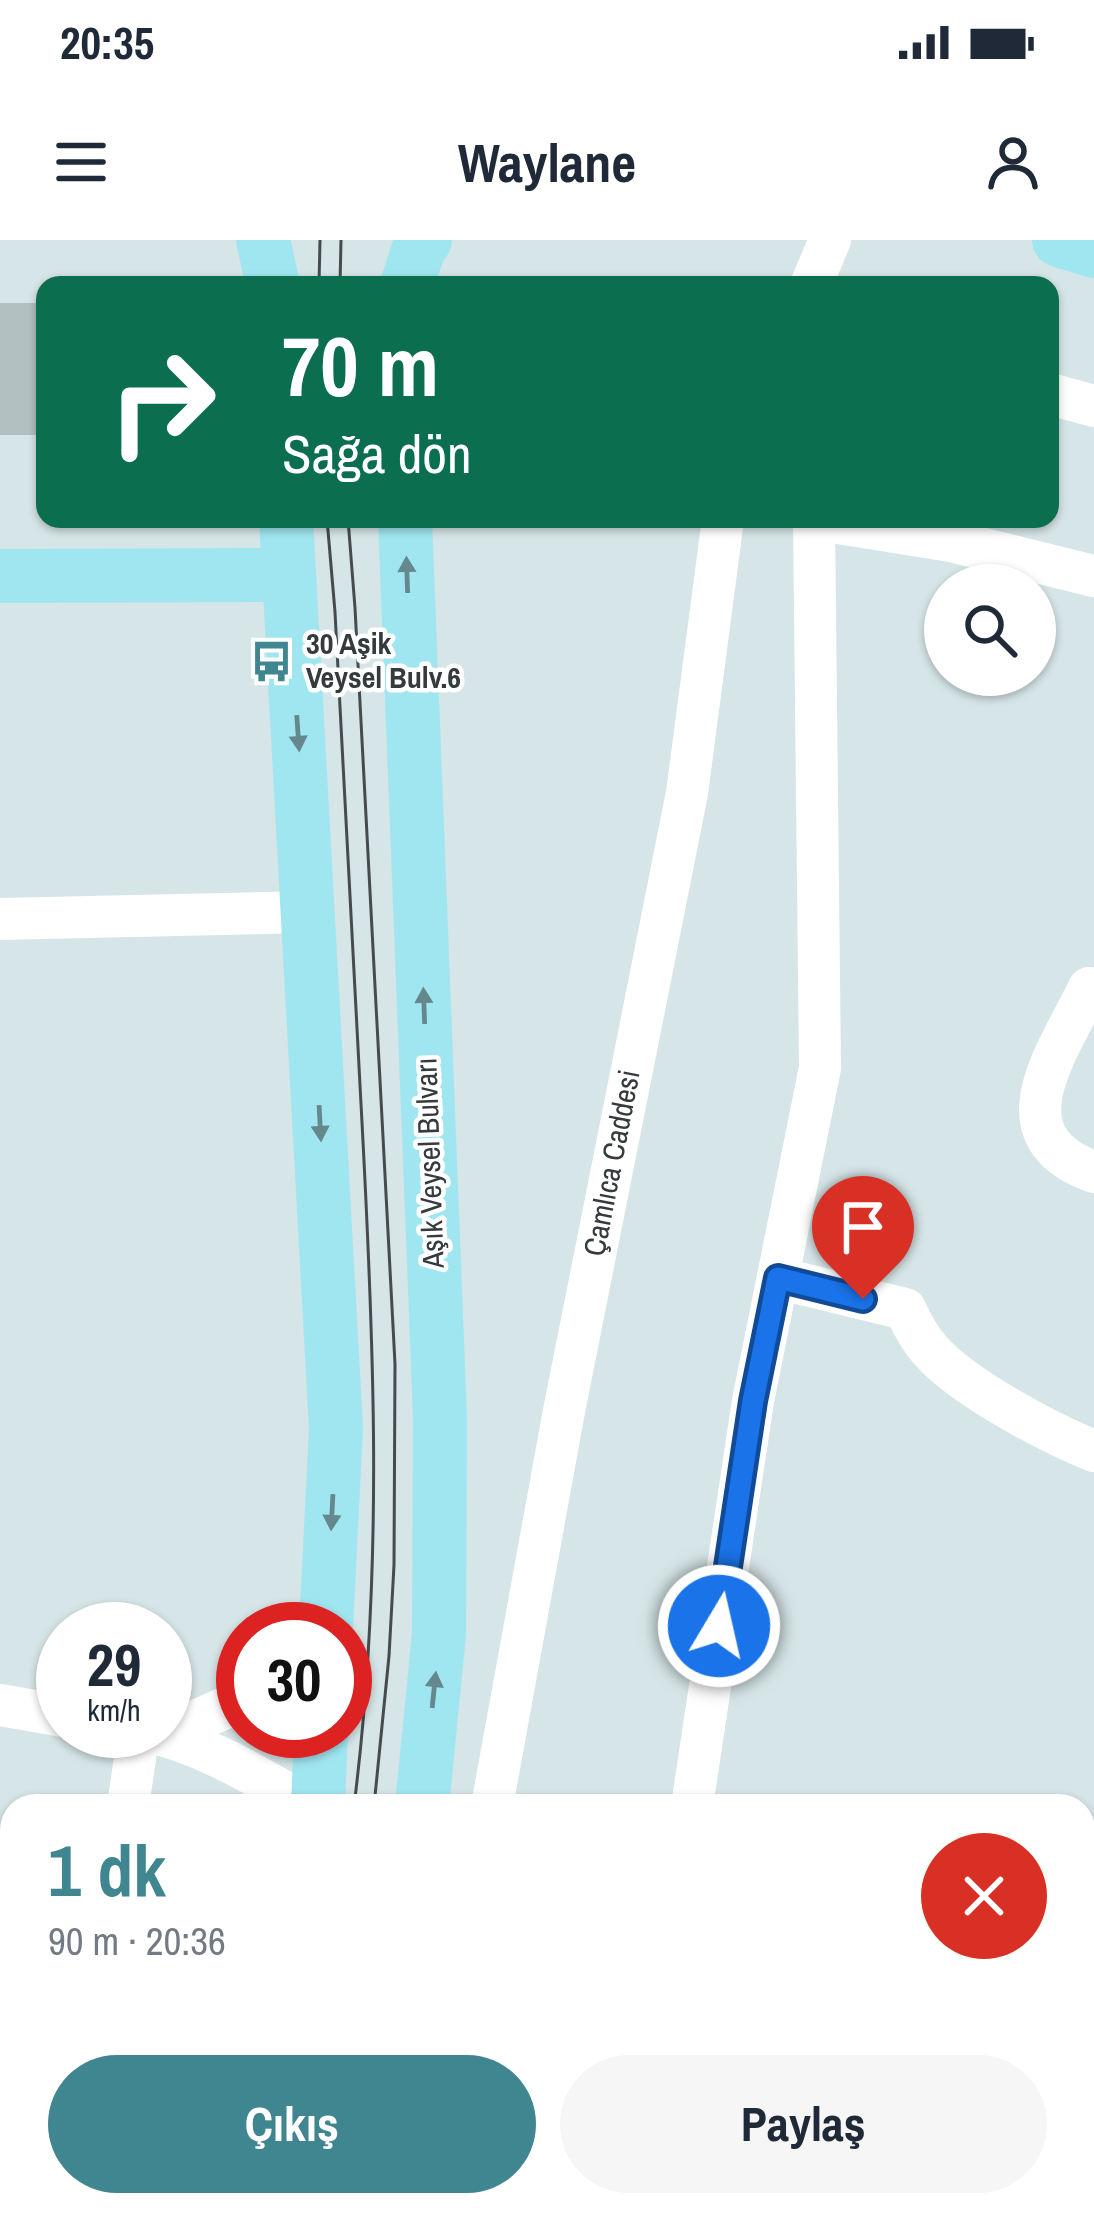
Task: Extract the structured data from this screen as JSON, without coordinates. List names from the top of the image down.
{
  "streets": {
    "main road": ["Aşık Veysel Bulvarı"],
    "street": ["Çamlıca Caddesi"]
  },
  "places": {
    "bus stop": ["30 Aşik Veysel Bulv.6"]
  },
  "page": {
    "status": "20:35",
    "header": "Waylane",
    "turn": ["70 m", "Sağa dön"],
    "speed": "29 km/h",
    "limit": "30",
    "heading": ["1 dk", "90 m · 20:36"],
    "buttons": ["Çıkış", "Paylaş"]
  }
}
